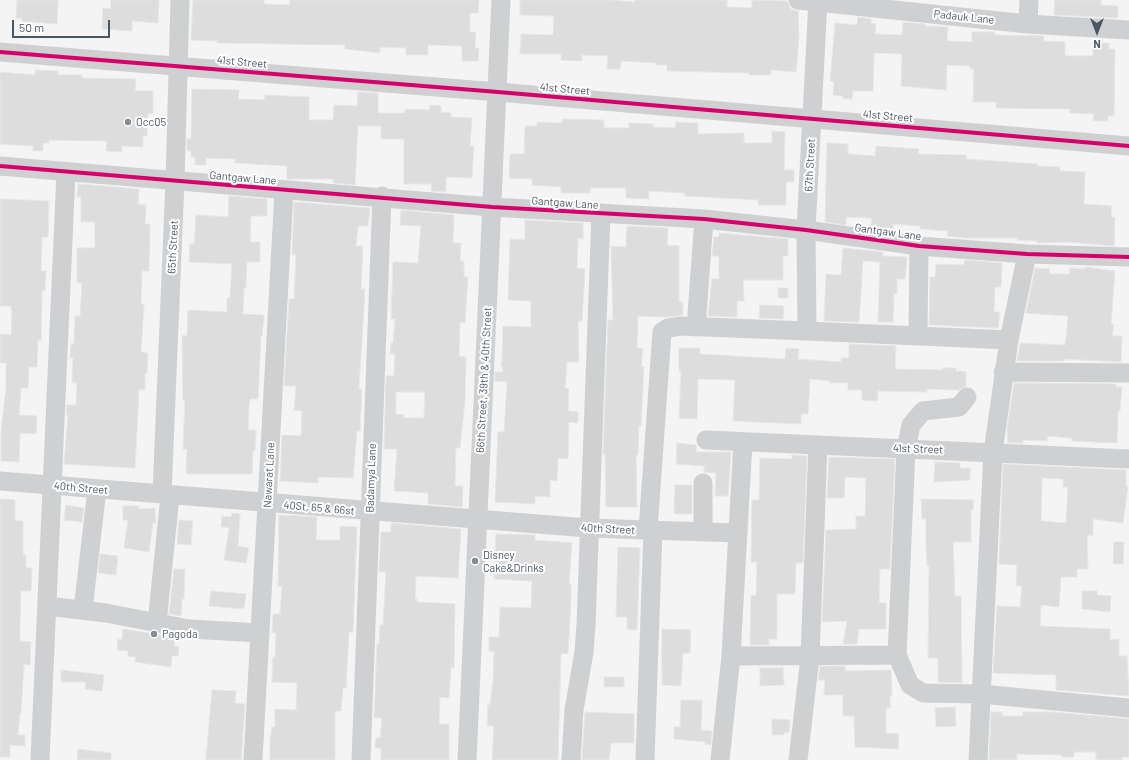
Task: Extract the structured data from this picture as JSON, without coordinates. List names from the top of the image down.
{
  "streets": {
    "street": [
      "Padauk Lane",
      "41st Street",
      "67th Street",
      "Gantgaw Lane",
      "65th Street",
      "66th Street, 39th & 40th Street",
      "Nawarat Lane",
      "Badamya Lane",
      "40th Street",
      "40St, 65 & 66st"
    ]
  },
  "crossings": [
    ["Padauk Lane", "67th Street"],
    ["41st Street", "67th Street"],
    ["41st Street", "65th Street"],
    ["41st Street", "66th Street, 39th & 40th Street"],
    ["67th Street", "Gantgaw Lane"],
    ["Gantgaw Lane", "65th Street"],
    ["Gantgaw Lane", "66th Street, 39th & 40th Street"],
    ["Gantgaw Lane", "Nawarat Lane"],
    ["Gantgaw Lane", "Badamya Lane"],
    ["65th Street", "40th Street"],
    ["65th Street", "40St, 65 & 66st"],
    ["66th Street, 39th & 40th Street", "40th Street"],
    ["66th Street, 39th & 40th Street", "40St, 65 & 66st"],
    ["Nawarat Lane", "40St, 65 & 66st"],
    ["Badamya Lane", "40St, 65 & 66st"],
    ["40th Street", "40St, 65 & 66st"]
  ],
  "places": ["Occ05", "Disney Cake&Drinks", "Pagoda"],
  "scale_bar": "50 m",
  "north": "bottom"
}
